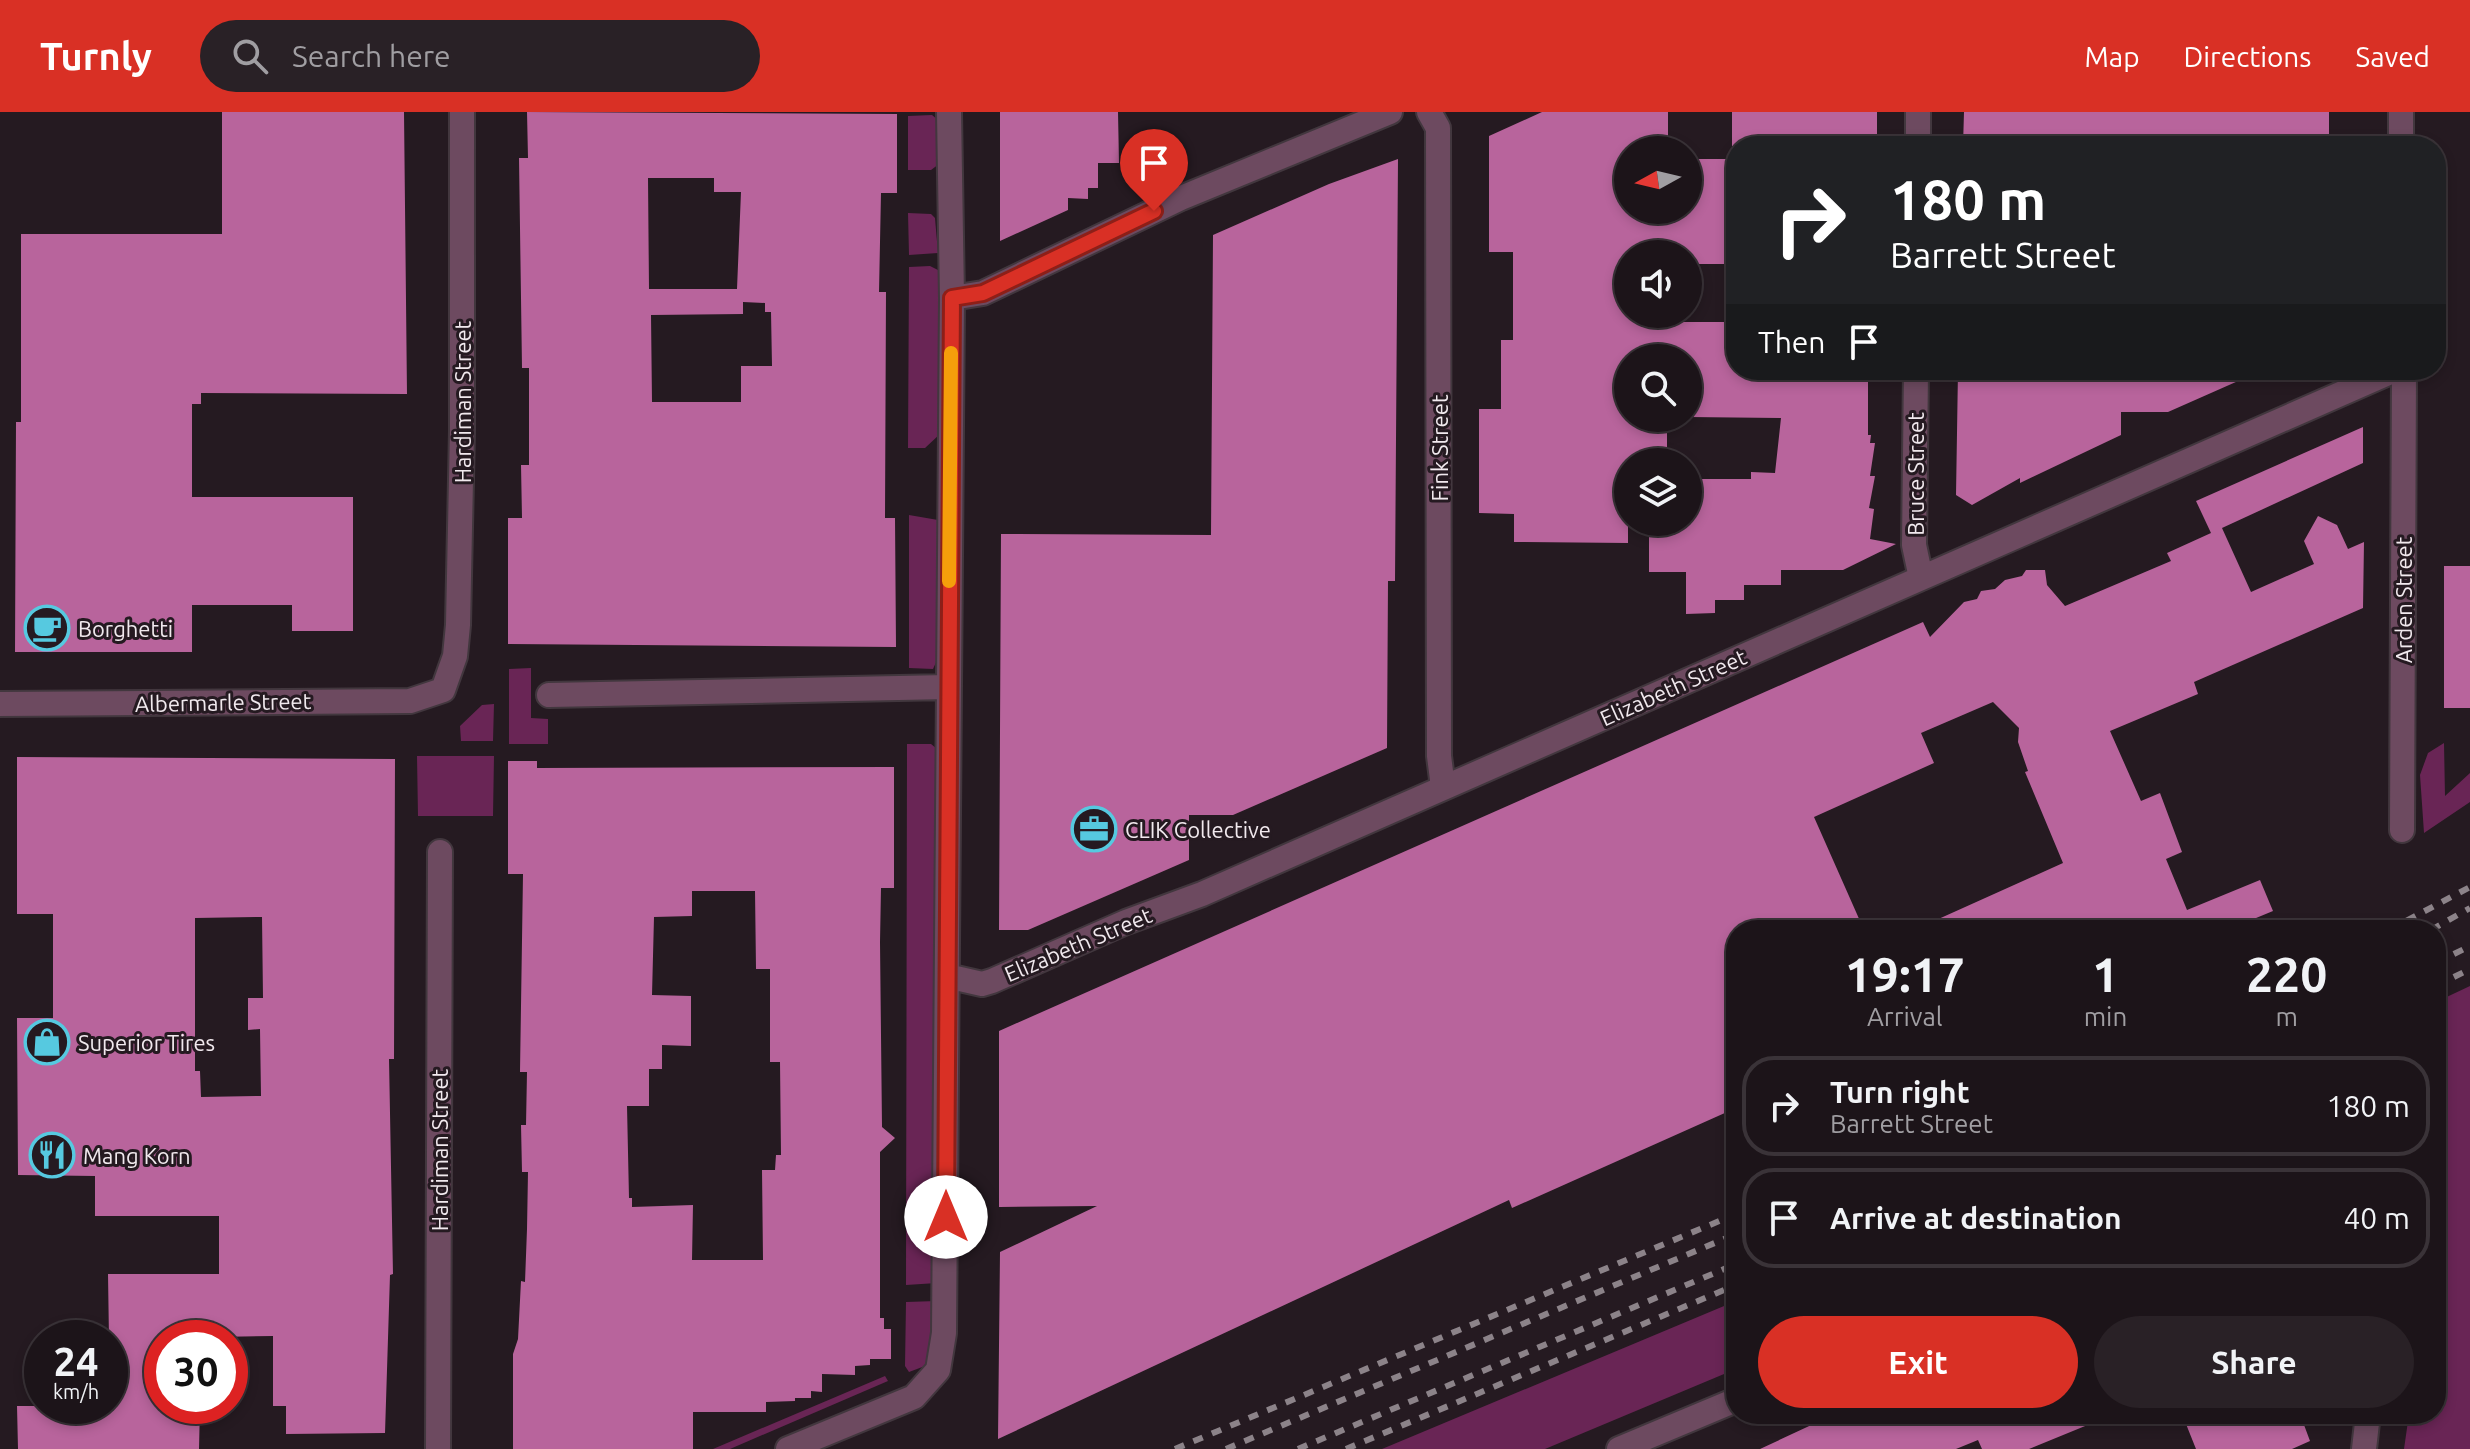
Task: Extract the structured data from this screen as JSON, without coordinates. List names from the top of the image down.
{
  "streets": {
    "street": [
      "Hardiman Street",
      "Fink Street",
      "Bruce Street",
      "Arden Street",
      "Elizabeth Street",
      "Albermarle Street"
    ]
  },
  "crossings": [
    ["Hardiman Street", "Albermarle Street"],
    ["Fink Street", "Elizabeth Street"],
    ["Bruce Street", "Elizabeth Street"]
  ],
  "places": {
    "cafe": ["Borghetti"],
    "office": ["CLIK Collective"],
    "shop": ["Superior Tires"],
    "restaurant": ["Mang Korn"]
  },
  "north": "left",
  "page": {
    "header": "Turnly",
    "search": "Search here",
    "nav": ["Map", "Directions", "Saved"],
    "turn": ["180 m", "Barrett Street"],
    "then": "Then",
    "eta": [
      "19:17",
      "Arrival",
      "1",
      "min",
      "220",
      "m"
    ],
    "list": [
      {
        "name": "Turn right",
        "note": "Barrett Street",
        "value": "180 m"
      },
      {
        "name": "Arrive at destination",
        "value": "40 m"
      }
    ],
    "buttons": ["Exit", "Share"],
    "speed": "24 km/h",
    "limit": "30"
  }
}
